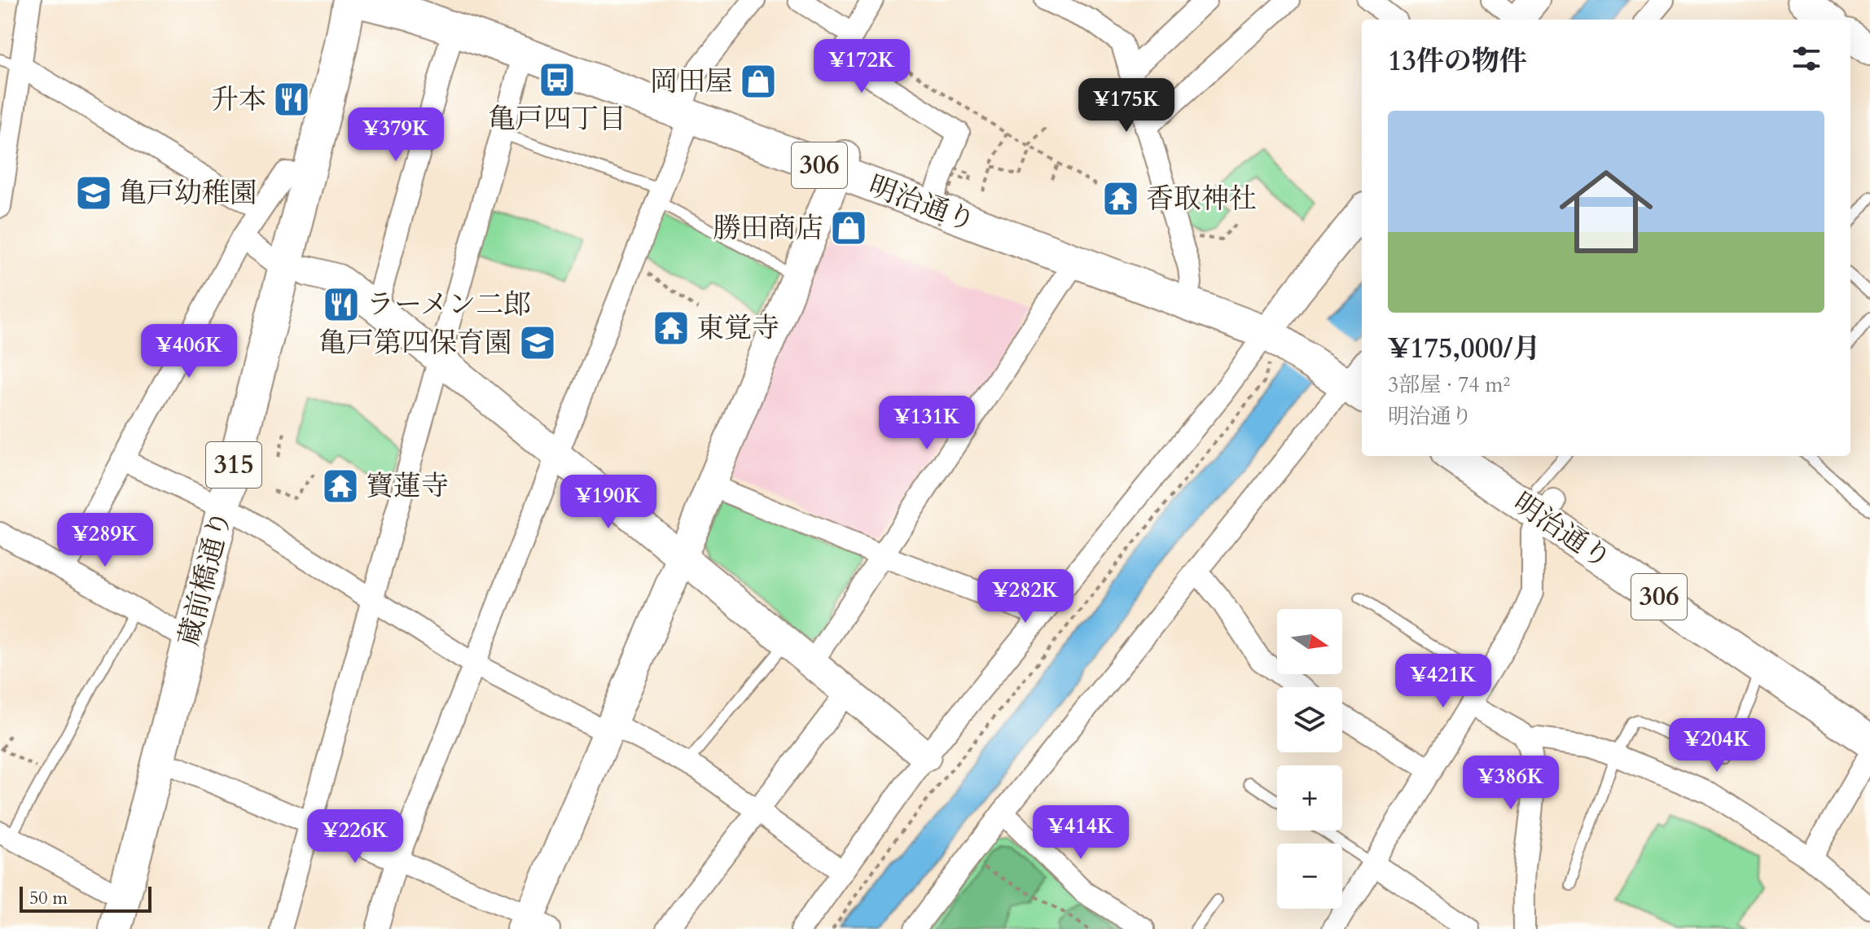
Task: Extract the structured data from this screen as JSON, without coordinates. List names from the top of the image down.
{
  "streets": {
    "main road": [
      "306",
      "明治通り",
      "315",
      "蔵前橋通り"
    ]
  },
  "crossings": [
    ["明治通り", "蔵前橋通り"]
  ],
  "places": {
    "bus stop": ["亀戸四丁目"],
    "shop": ["岡田屋", "勝田商店"],
    "restaurant": ["升本", "ラーメン二郎"],
    "school or university": ["亀戸幼稚園", "亀戸第四保育園"],
    "temple": ["香取神社", "東覚寺", "寶蓮寺"]
  },
  "scale_bar": "50 m",
  "north": "right",
  "page": {
    "heading": "13件の物件",
    "price": [
      "¥172K",
      "¥175K",
      "¥379K",
      "¥406K",
      "¥131K",
      "¥190K",
      "¥289K",
      "¥282K",
      "¥421K",
      "¥204K",
      "¥386K",
      "¥414K",
      "¥226K"
    ],
    "list": [
      {
        "name": "¥175,000/月",
        "note": "3部屋 · 74 m² · 明治通り"
      }
    ],
    "map_buttons": ["+", "−"],
    "scale": "50 m"
  }
}
